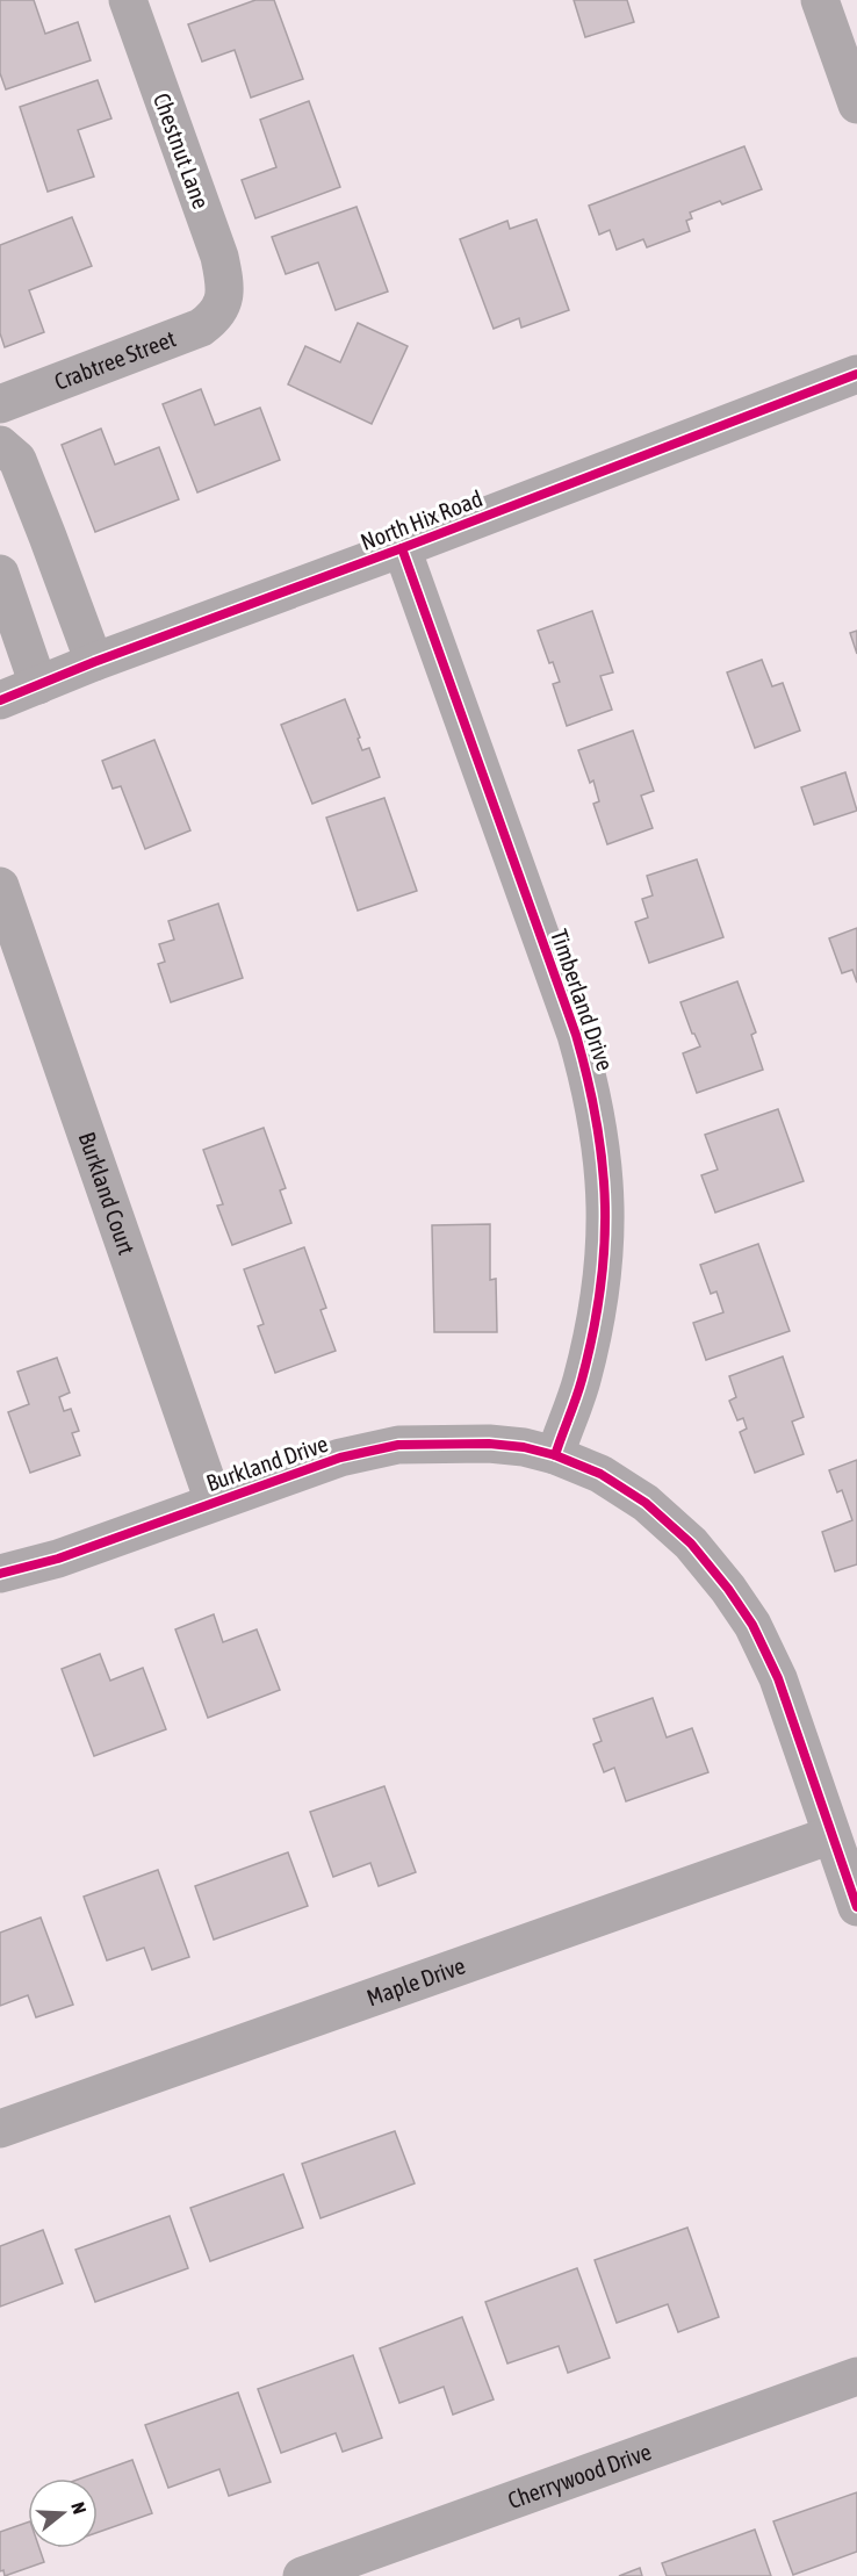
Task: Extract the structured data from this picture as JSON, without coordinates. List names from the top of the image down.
{
  "streets": {
    "street": [
      "Chestnut Lane",
      "Crabtree Street",
      "North Hix Road",
      "Timberland Drive",
      "Burkland Court",
      "Burkland Drive",
      "Maple Drive",
      "Cherrywood Drive"
    ]
  },
  "crossings": [
    ["Chestnut Lane", "Crabtree Street"],
    ["North Hix Road", "Timberland Drive"],
    ["Timberland Drive", "Burkland Drive"],
    ["Burkland Court", "Burkland Drive"]
  ],
  "north": "right"
}
